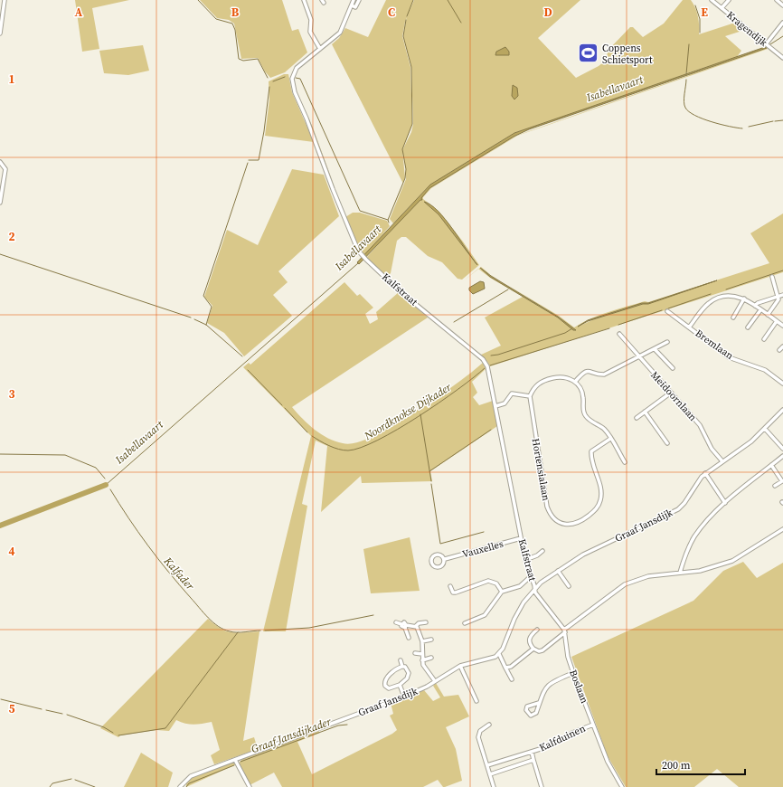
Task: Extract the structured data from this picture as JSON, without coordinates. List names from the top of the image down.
{
  "streets": {
    "street": [
      "Kragendijk",
      "Kalfstraat",
      "Bremlaan",
      "Meidoornlaan",
      "Hortensialaan",
      "Graaf Jansdijk",
      "Vauxelles",
      "Boslaan",
      "Kalfduinen"
    ]
  },
  "crossings": [
    ["Kalfstraat", "Graaf Jansdijk"],
    ["Kalfstraat", "Vauxelles"],
    ["Meidoornlaan", "Graaf Jansdijk"],
    ["Boslaan", "Kalfduinen"]
  ],
  "water": [
    "Isabellavaart",
    "Noordknokse Dijkader",
    "Kalfader",
    "Graaf Jansdijkader"
  ],
  "places": {
    "sports": ["Coppens Schietsport"]
  },
  "scale_bar": "200 m",
  "grid": {
    "columns": [
      "A",
      "B",
      "C",
      "D",
      "E"
    ],
    "rows": [
      "1",
      "2",
      "3",
      "4",
      "5"
    ]
  }
}
